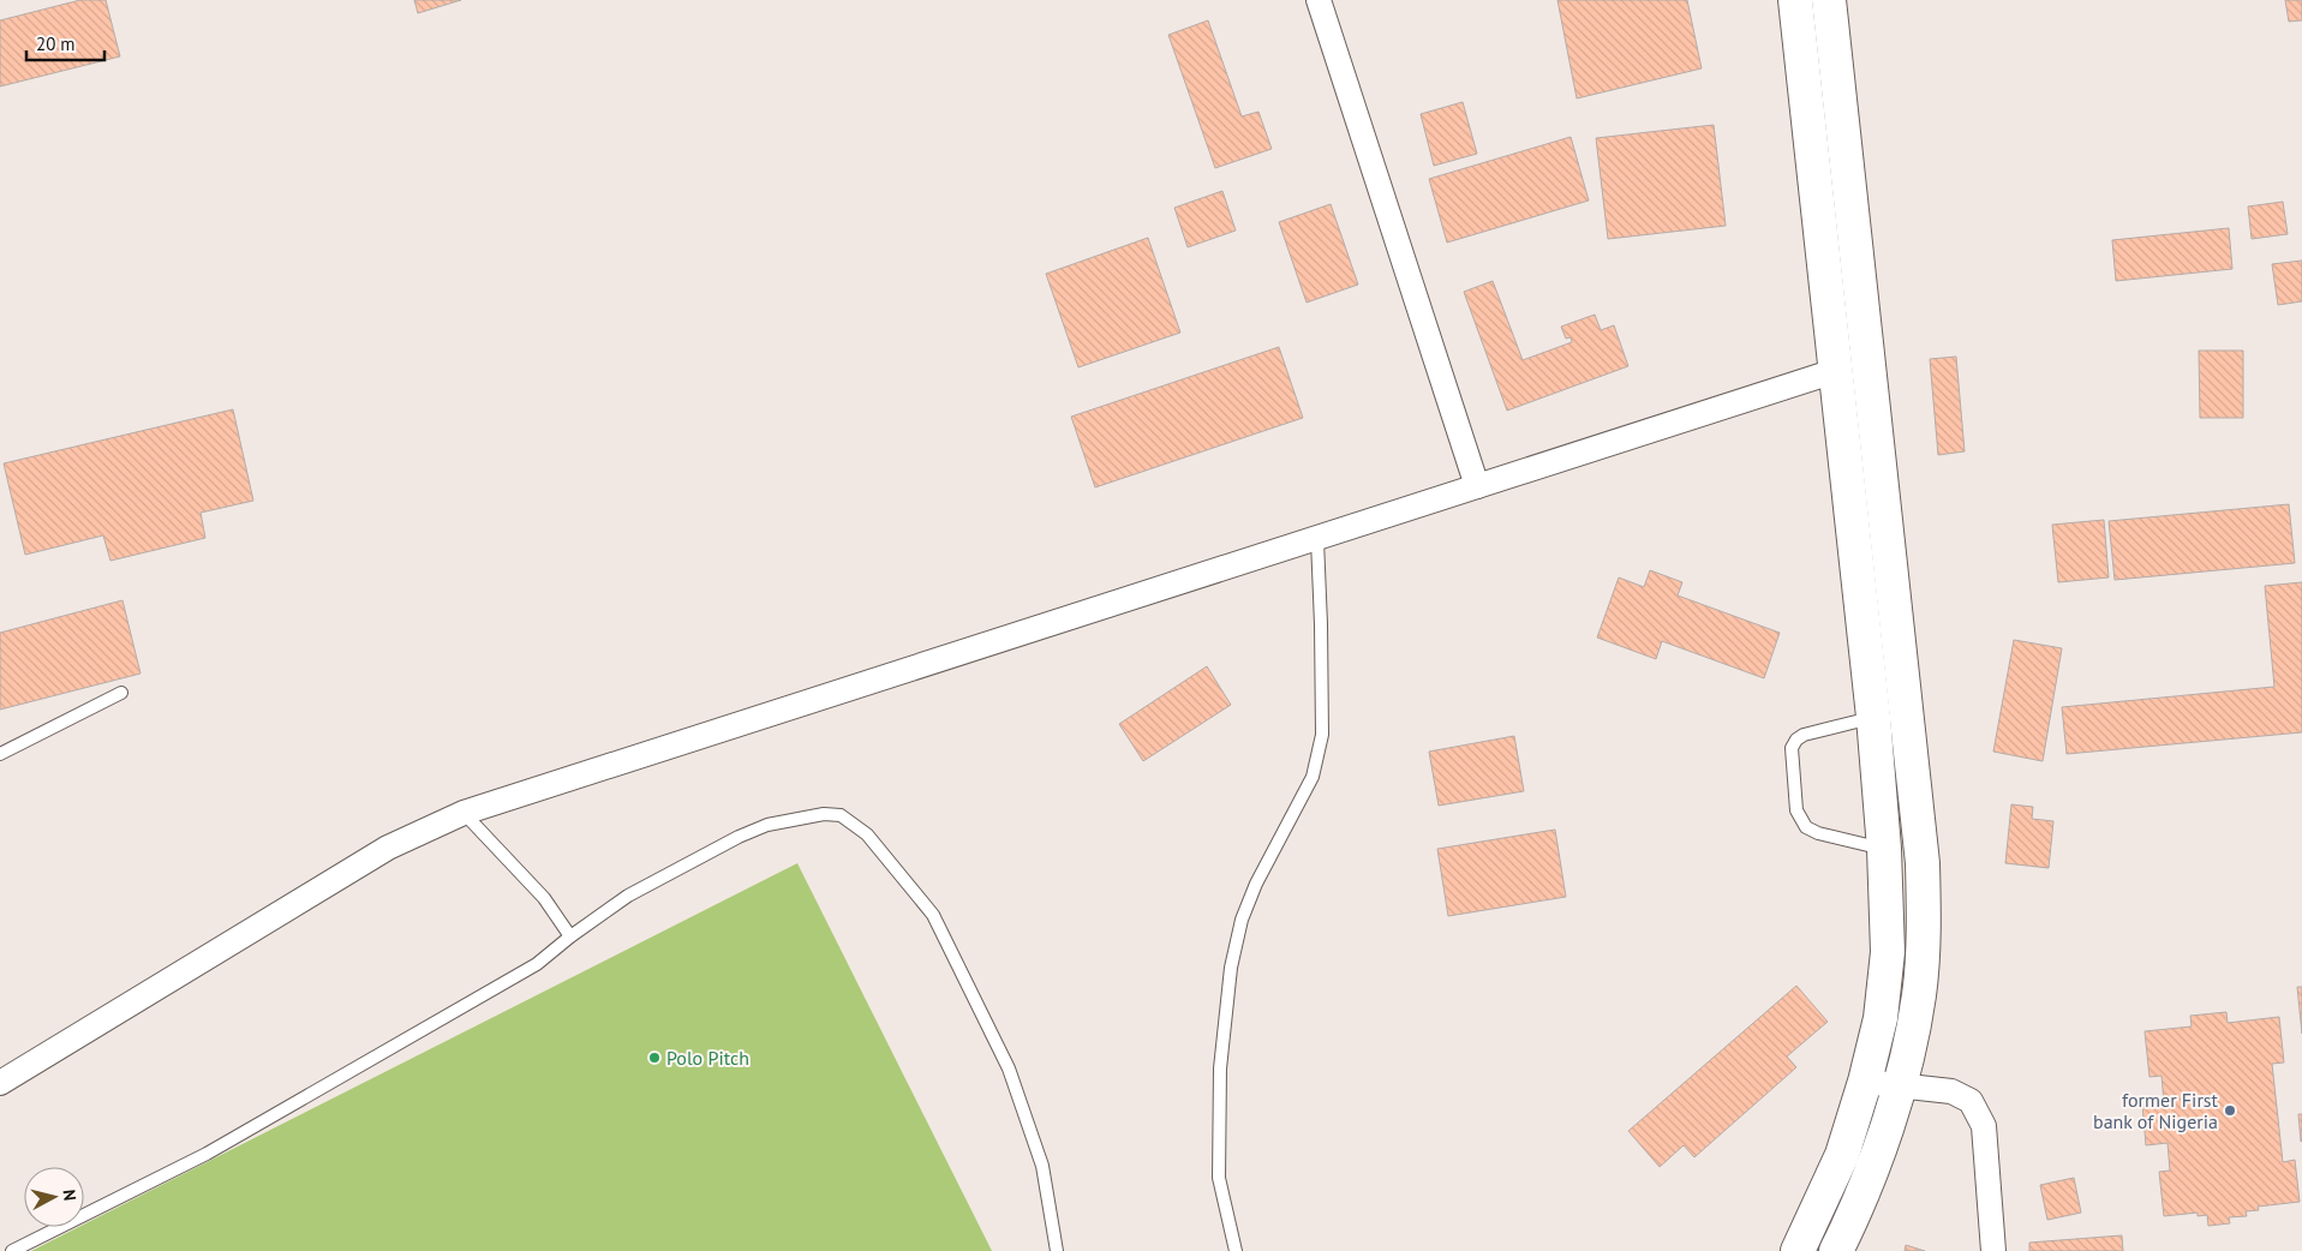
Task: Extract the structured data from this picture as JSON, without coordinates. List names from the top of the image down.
{
  "places": ["Polo Pitch", "former First bank of Nigeria"],
  "scale_bar": "20 m",
  "north": "right"
}
